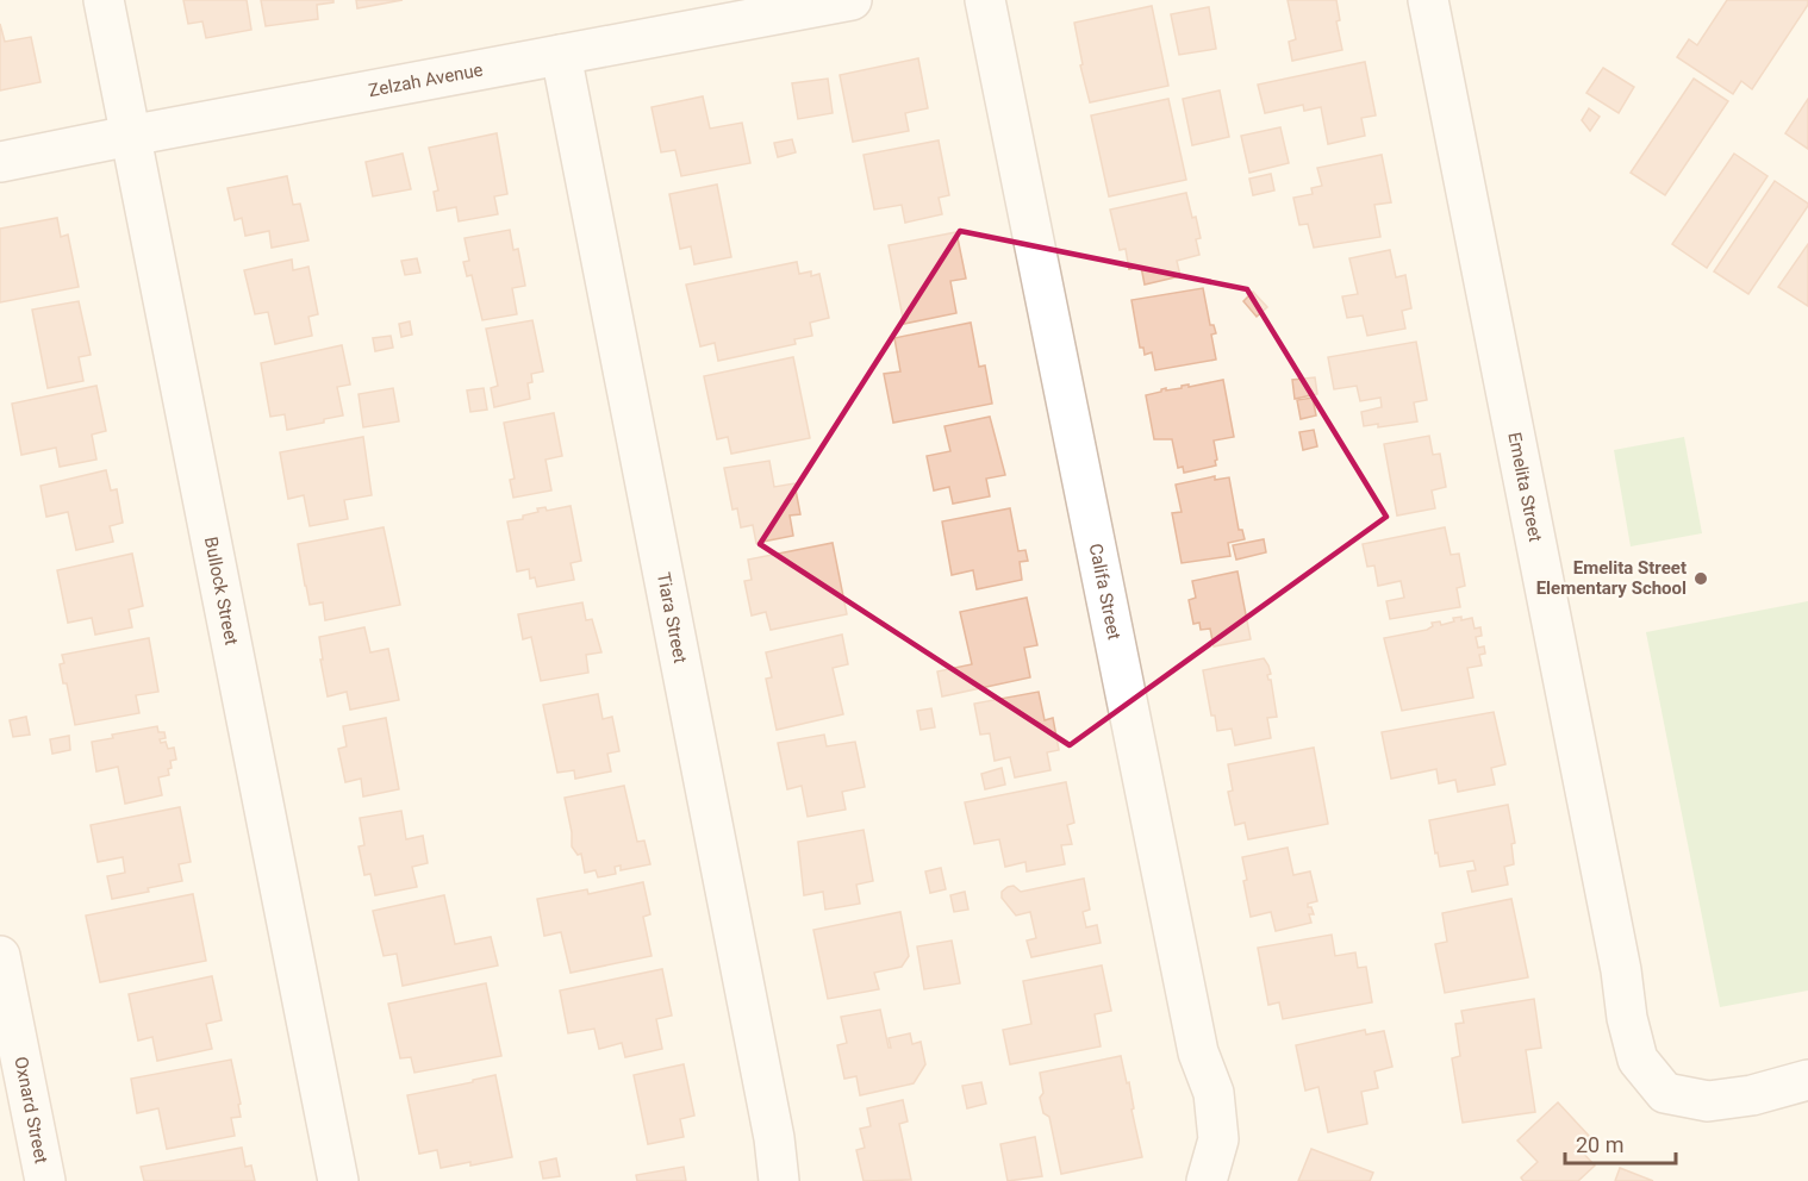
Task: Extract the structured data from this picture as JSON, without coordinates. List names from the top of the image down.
{
  "streets": {
    "street": [
      "Zelzah Avenue",
      "Emelita Street",
      "Bullock Street",
      "Califa Street",
      "Tiara Street",
      "Oxnard Street"
    ]
  },
  "crossings": [
    ["Zelzah Avenue", "Bullock Street"],
    ["Zelzah Avenue", "Tiara Street"]
  ],
  "places": ["Emelita Street Elementary School"],
  "scale_bar": "20 m"
}
